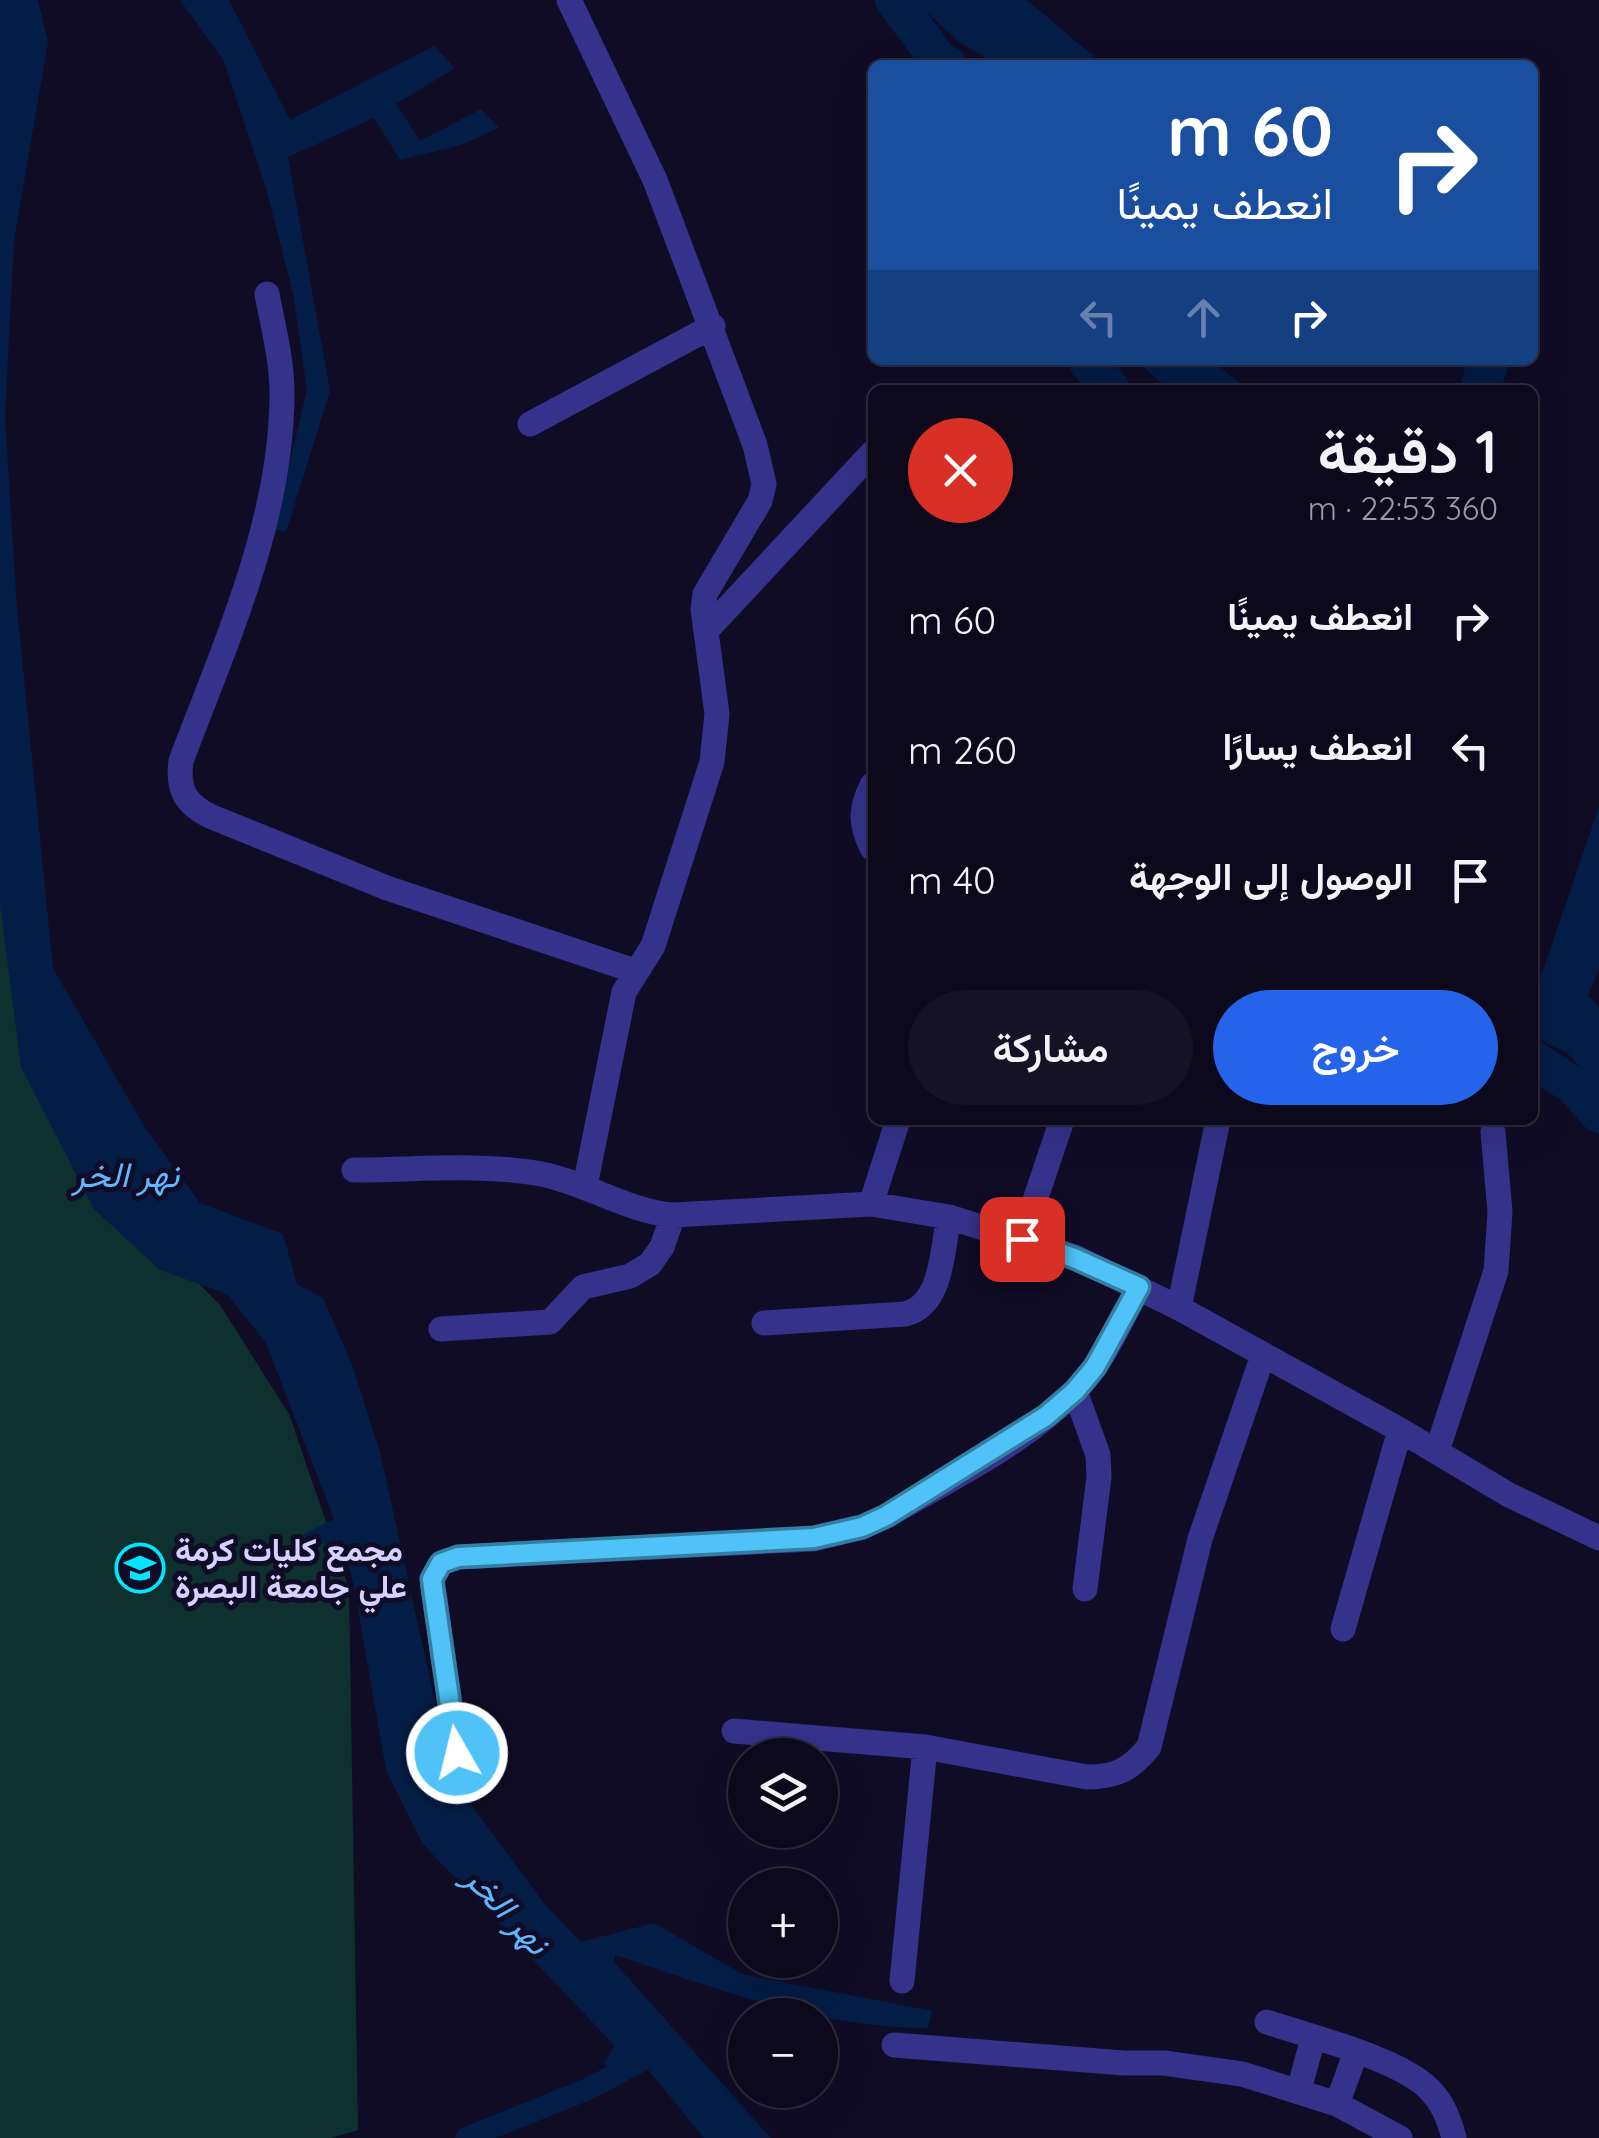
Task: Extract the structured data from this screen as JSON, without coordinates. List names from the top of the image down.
{
  "water": ["نهر الخر"],
  "places": {
    "school or university": ["مجمع كليات كرمة علي جامعة البصرة"]
  },
  "page": {
    "turn": ["60 m", "انعطف يمينًا"],
    "heading": ["1 دقيقة", "360 m · 22:53"],
    "list": [
      {
        "name": "انعطف يمينًا",
        "value": "60 m"
      },
      {
        "name": "انعطف يسارًا",
        "value": "260 m"
      },
      {
        "name": "الوصول إلى الوجهة",
        "value": "40 m"
      }
    ],
    "buttons": ["خروج", "مشاركة"],
    "map_buttons": ["+", "−"]
  }
}
